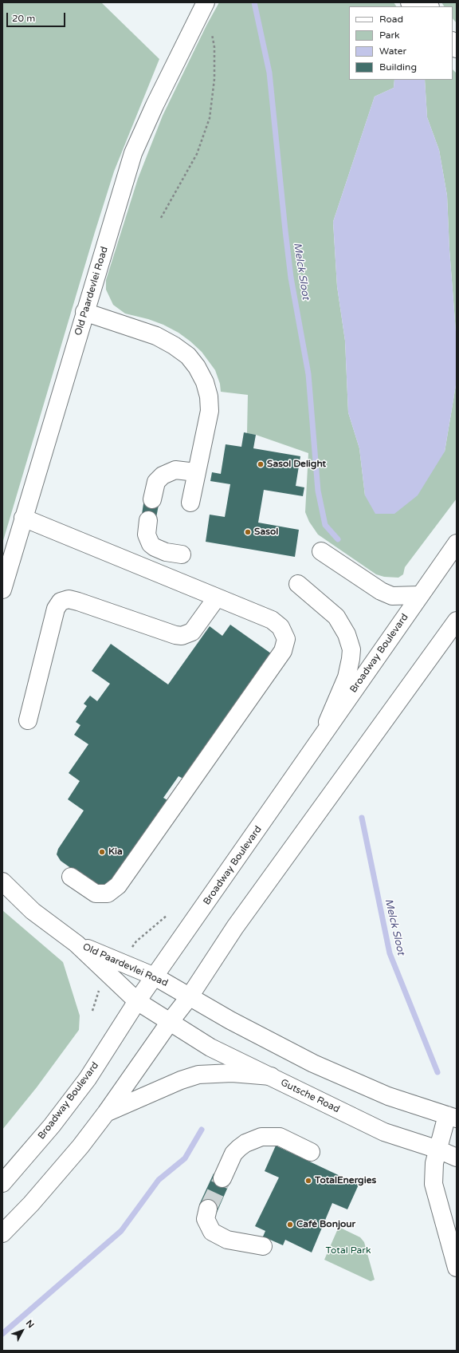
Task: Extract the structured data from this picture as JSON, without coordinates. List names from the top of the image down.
{
  "streets": {
    "main road": ["Old Paardevlei Road", "Broadway Boulevard", "Gutsche Road"]
  },
  "crossings": [
    ["Old Paardevlei Road", "Broadway Boulevard"],
    ["Old Paardevlei Road", "Gutsche Road"]
  ],
  "water": ["Melck Sloot"],
  "parks": ["Total Park"],
  "places": [
    "Sasol Delight",
    "Sasol",
    "Kia",
    "TotalEnergies",
    "Café Bonjour"
  ],
  "legend": [
    "Road",
    "Park",
    "Water",
    "Building"
  ],
  "scale_bar": "20 m",
  "north": "top right"
}
